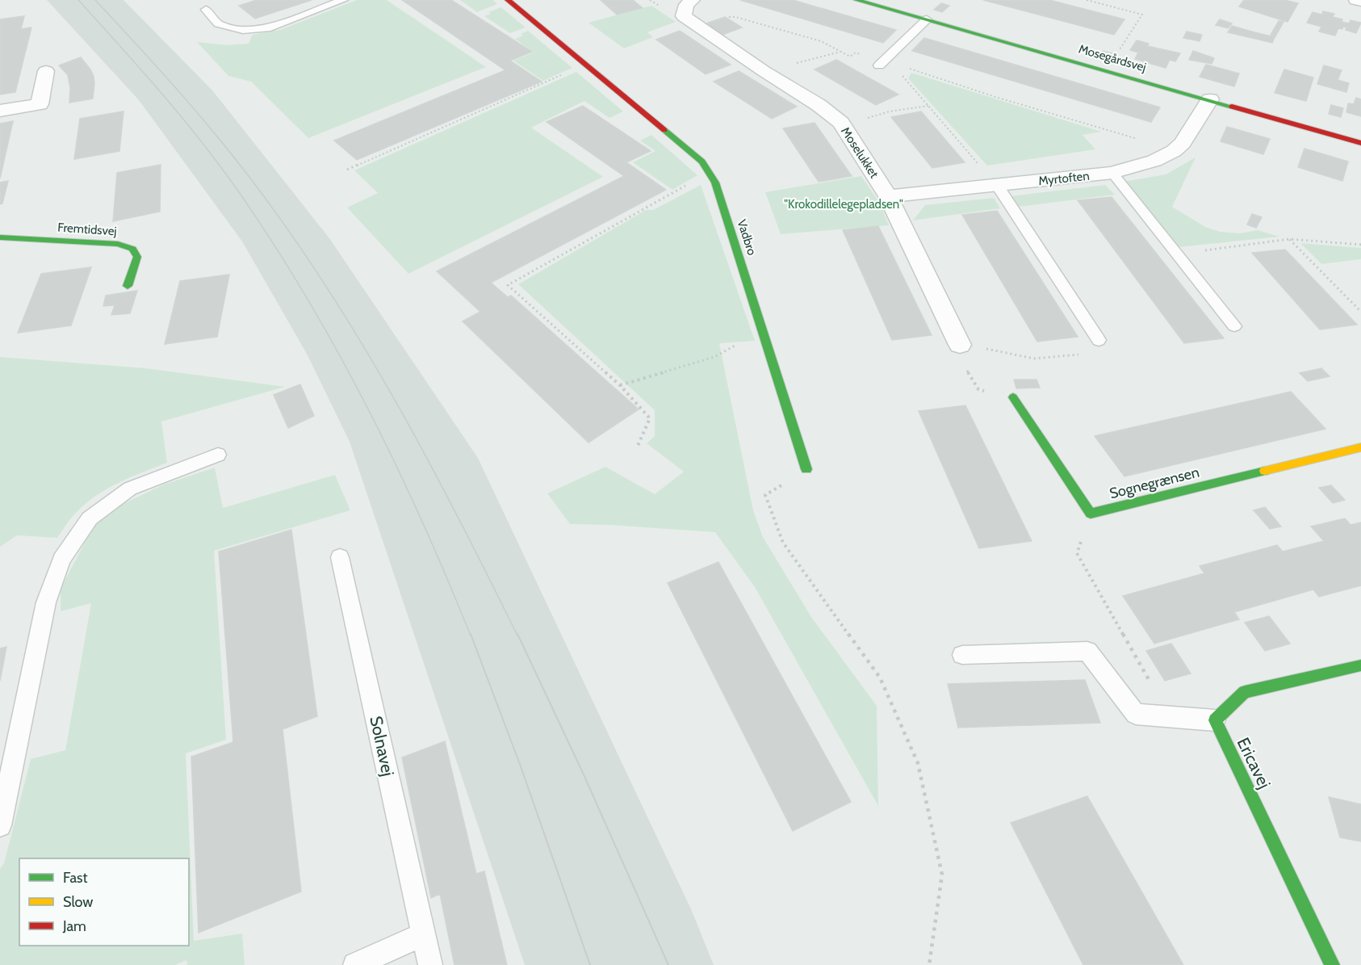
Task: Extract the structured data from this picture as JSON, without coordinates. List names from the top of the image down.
{
  "streets": {
    "street": [
      "Mosegårdsvej",
      "Moselukket",
      "Myrtoften",
      "Fremtidsvej",
      "Vadbro",
      "Sognegrænsen",
      "Ericavej"
    ],
    "lane": ["Solnavej"]
  },
  "crossings": [
    ["Mosegårdsvej", "Myrtoften"],
    ["Moselukket", "Myrtoften"]
  ],
  "parks": ["\"Krokodillelegepladsen\""],
  "legend": ["Fast", "Slow", "Jam"]
}
